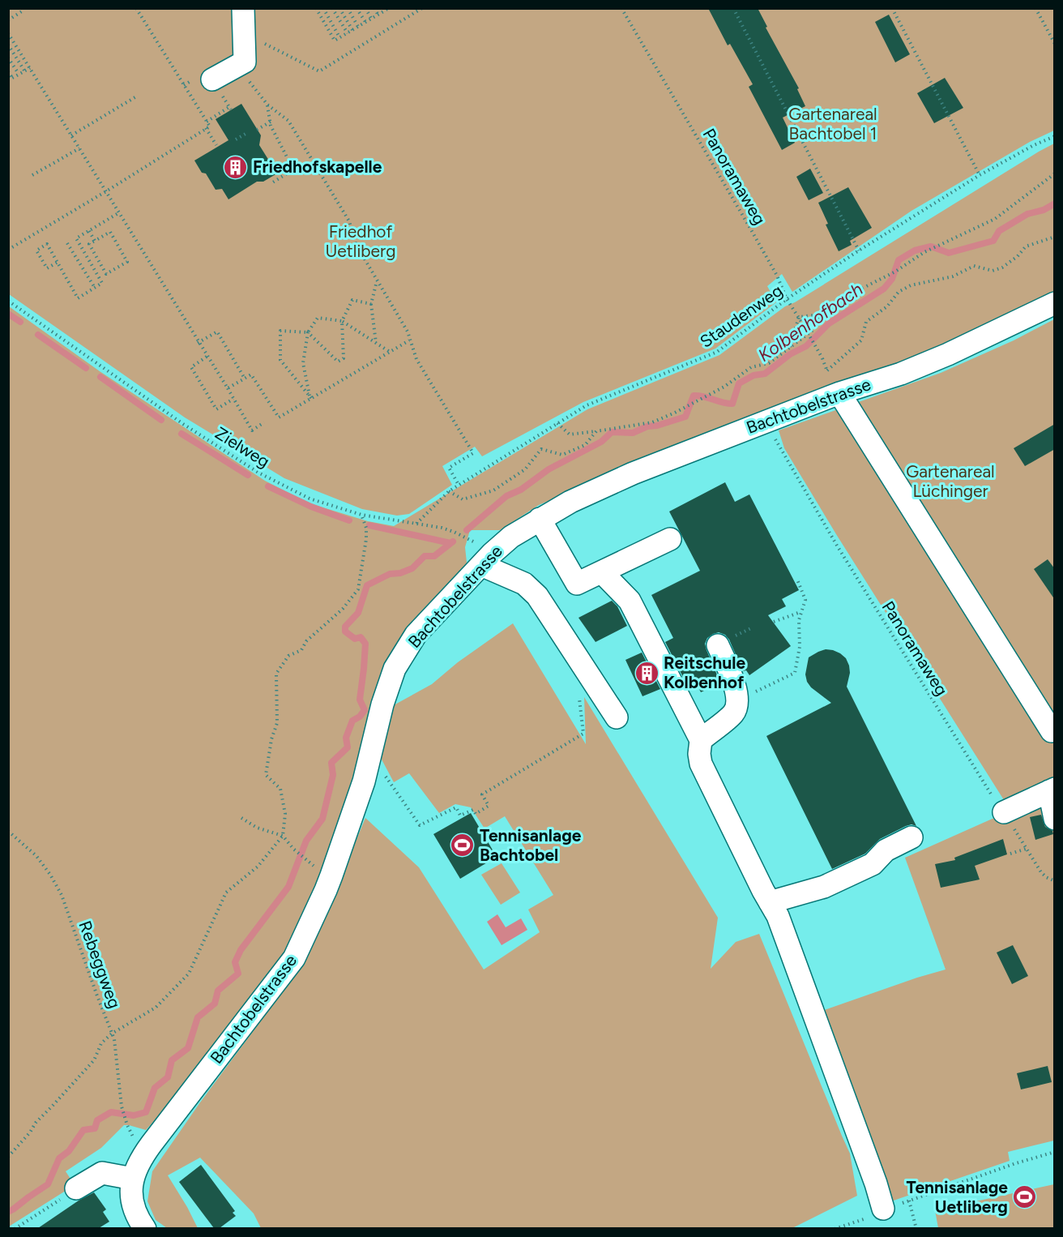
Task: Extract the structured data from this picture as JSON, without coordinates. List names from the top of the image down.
{
  "streets": {
    "street": ["Bachtobelstrasse"],
    "path": [
      "Panoramaweg",
      "Staudenweg",
      "Zielweg",
      "Rebeggweg"
    ]
  },
  "crossings": [
    ["Panoramaweg", "Staudenweg"],
    ["Panoramaweg", "Bachtobelstrasse"],
    ["Staudenweg", "Zielweg"],
    ["Bachtobelstrasse", "Zielweg"]
  ],
  "water": ["Kolbenhofbach"],
  "parks": ["Gartenareal Bachtobel 1", "Friedhof Uetliberg", "Gartenareal Lüchinger"],
  "places": {
    "building": ["Friedhofskapelle", "Reitschule Kolbenhof"],
    "sports": ["Tennisanlage Bachtobel", "Tennisanlage Uetliberg"]
  }
}
